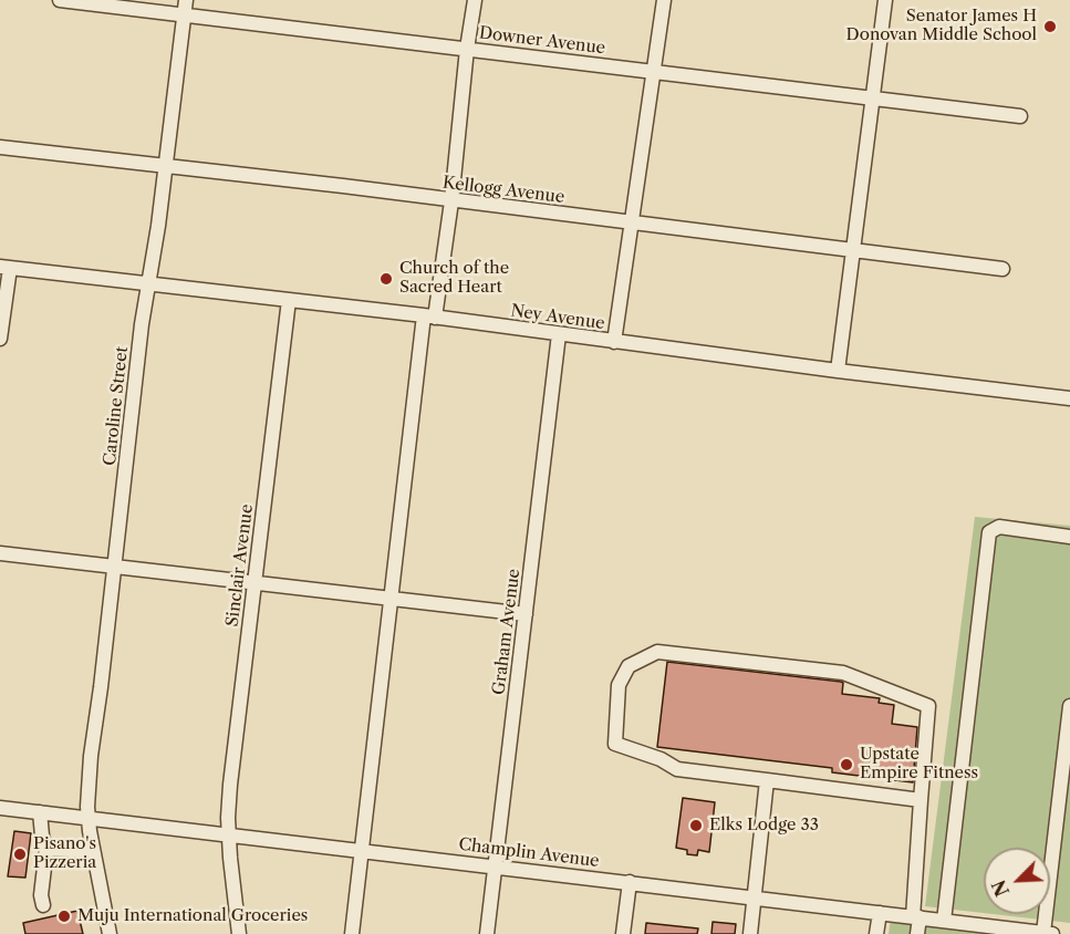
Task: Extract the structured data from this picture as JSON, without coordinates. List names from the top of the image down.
{
  "streets": {
    "street": [
      "Downer Avenue",
      "Kellogg Avenue",
      "Ney Avenue",
      "Caroline Street",
      "Sinclair Avenue",
      "Graham Avenue",
      "Champlin Avenue"
    ]
  },
  "crossings": [
    ["Downer Avenue", "Caroline Street"],
    ["Kellogg Avenue", "Caroline Street"],
    ["Ney Avenue", "Caroline Street"],
    ["Ney Avenue", "Sinclair Avenue"],
    ["Ney Avenue", "Graham Avenue"],
    ["Caroline Street", "Champlin Avenue"],
    ["Sinclair Avenue", "Champlin Avenue"],
    ["Graham Avenue", "Champlin Avenue"]
  ],
  "places": [
    "Senator James H Donovan Middle School",
    "Church of the Sacred Heart",
    "Upstate Empire Fitness",
    "Elks Lodge 33",
    "Pisano's Pizzeria",
    "Muju International Groceries"
  ],
  "north": "bottom left"
}
